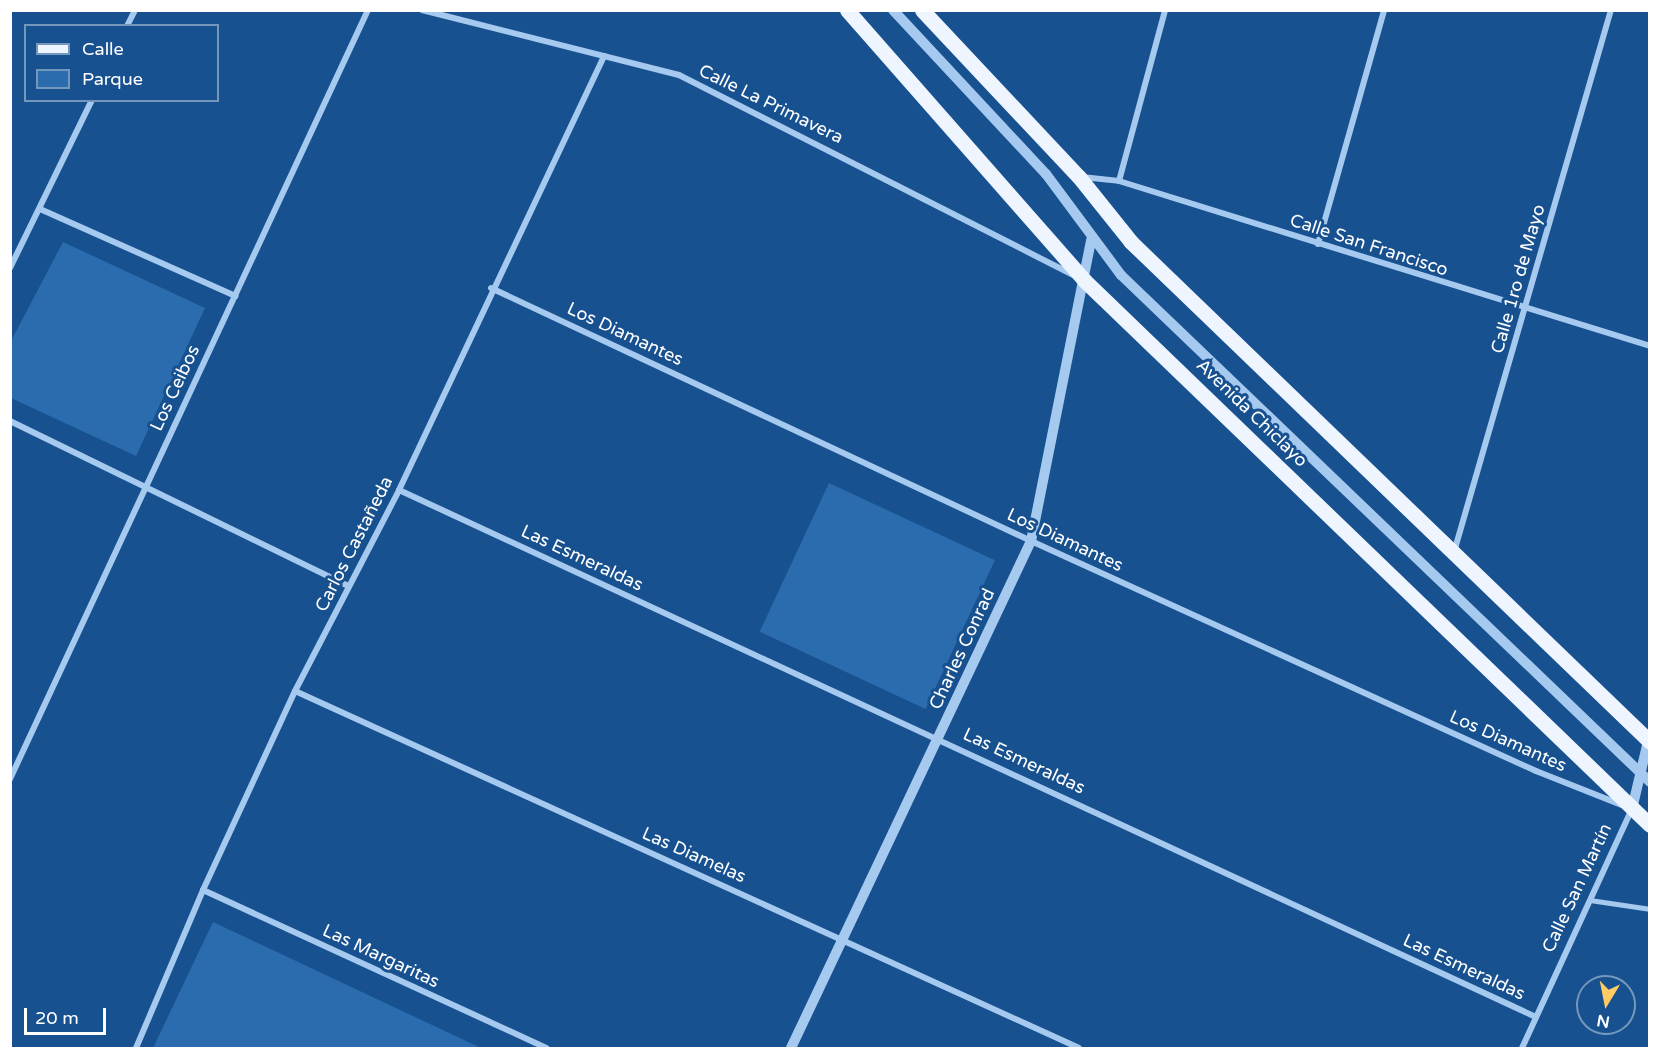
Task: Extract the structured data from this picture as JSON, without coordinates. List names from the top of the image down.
{
  "streets": {
    "main road": ["Avenida Chiclayo"],
    "street": [
      "Calle La Primavera",
      "Calle San Francisco",
      "Calle 1ro de Mayo",
      "Los Diamantes",
      "Los Ceibos",
      "Carlos Castañeda",
      "Las Esmeraldas",
      "Charles Conrad",
      "Las Diamelas",
      "Calle San Martín",
      "Las Margaritas"
    ]
  },
  "crossings": [
    ["Calle La Primavera", "Avenida Chiclayo"],
    ["Calle La Primavera", "Carlos Castañeda"],
    ["Calle La Primavera", "Charles Conrad"],
    ["Calle San Francisco", "Calle 1ro de Mayo"],
    ["Los Diamantes", "Avenida Chiclayo"],
    ["Los Diamantes", "Carlos Castañeda"],
    ["Los Diamantes", "Charles Conrad"],
    ["Los Diamantes", "Calle San Martín"],
    ["Avenida Chiclayo", "Charles Conrad"],
    ["Avenida Chiclayo", "Calle San Martín"],
    ["Carlos Castañeda", "Las Esmeraldas"],
    ["Carlos Castañeda", "Las Diamelas"],
    ["Carlos Castañeda", "Las Margaritas"],
    ["Las Esmeraldas", "Charles Conrad"],
    ["Las Esmeraldas", "Calle San Martín"],
    ["Charles Conrad", "Las Diamelas"]
  ],
  "legend": ["Calle", "Parque"],
  "scale_bar": "20 m",
  "north": "bottom"
}
